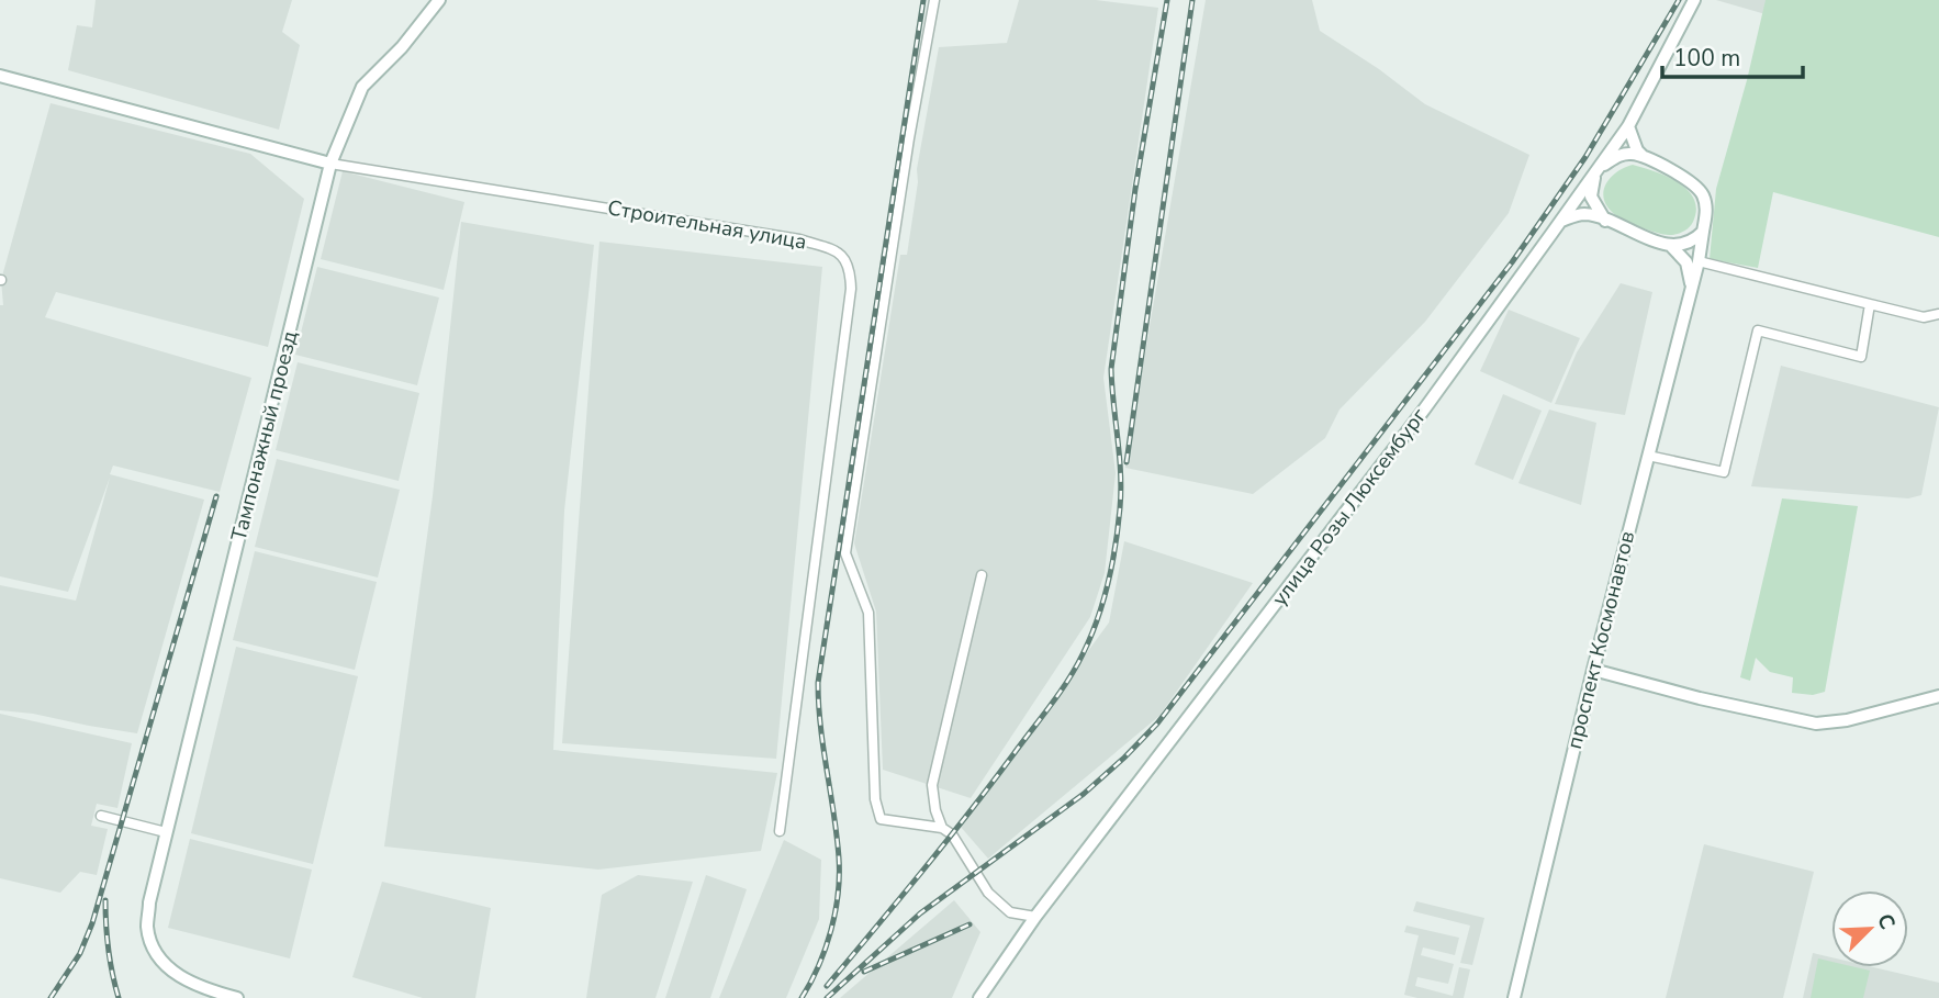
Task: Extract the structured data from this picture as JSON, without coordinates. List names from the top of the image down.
{
  "streets": {
    "main road": [
      "Строительная улица",
      "Тампонажный проезд",
      "улица Розы Люксембург",
      "проспект Космонавтов"
    ]
  },
  "crossings": [
    ["Строительная улица", "Тампонажный проезд"],
    ["улица Розы Люксембург", "проспект Космонавтов"]
  ],
  "scale_bar": "100 m",
  "north": "top right"
}
